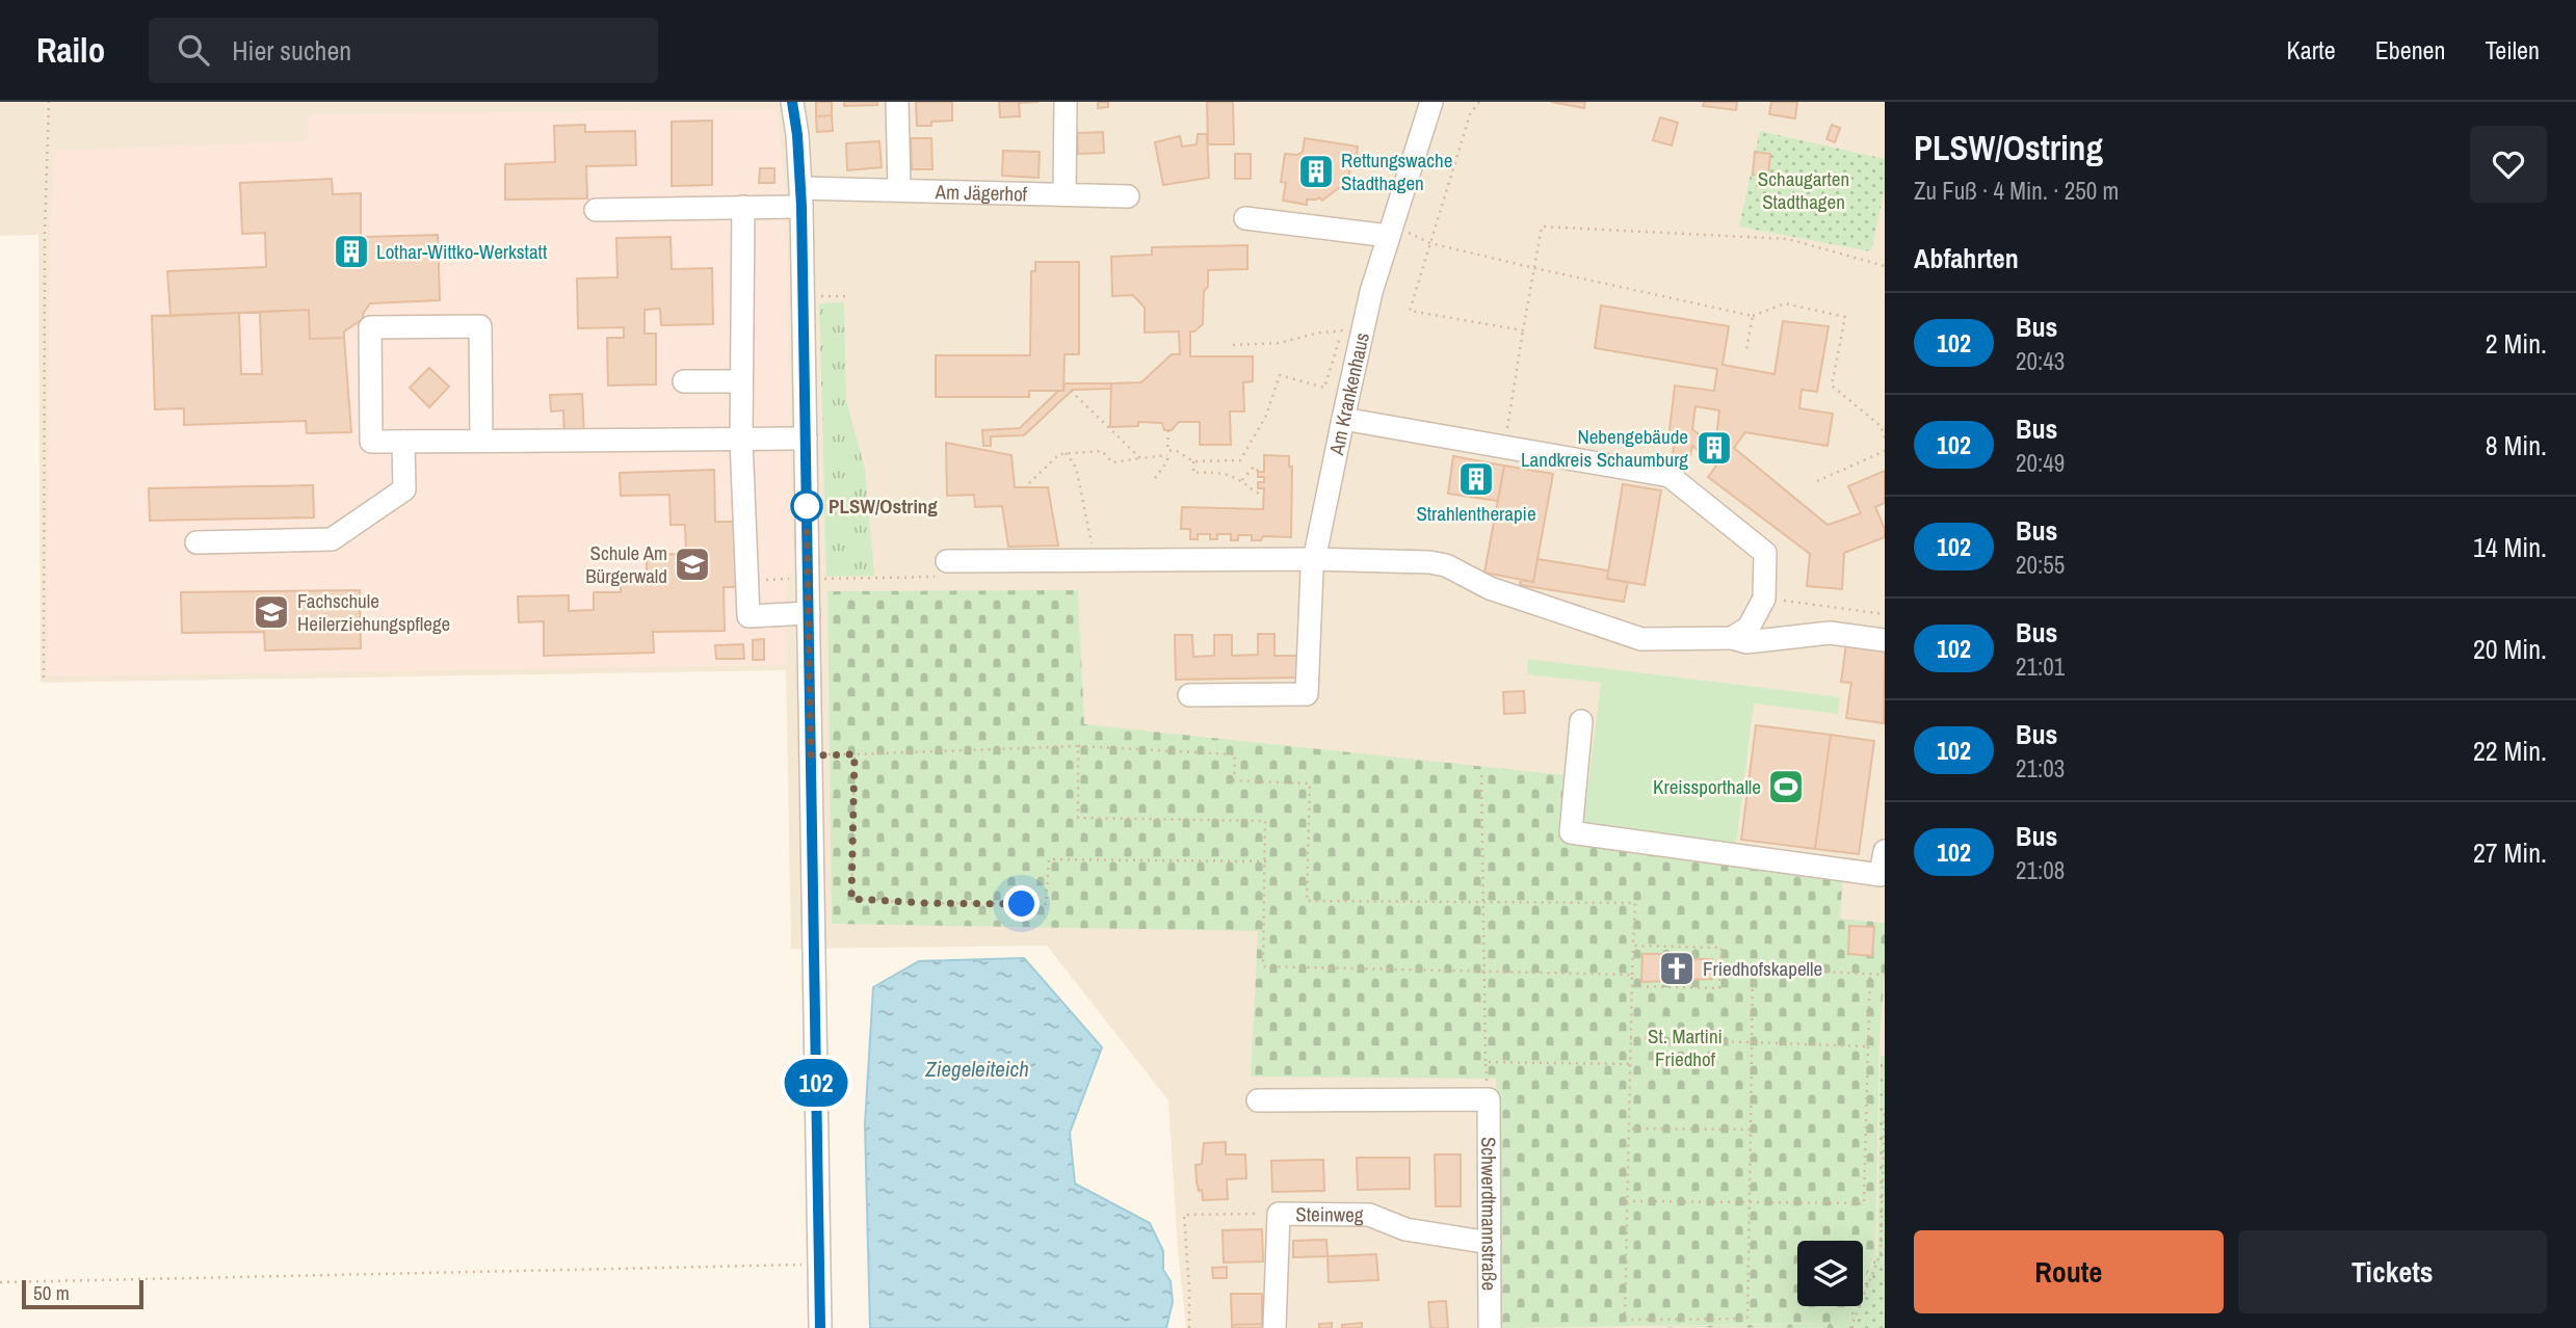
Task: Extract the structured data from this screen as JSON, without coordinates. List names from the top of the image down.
{
  "streets": {
    "street": [
      "Am Jägerhof",
      "Am Krankenhaus",
      "Schwerdtmannstraße",
      "Steinweg"
    ]
  },
  "crossings": [
    ["Schwerdtmannstraße", "Steinweg"]
  ],
  "water": ["Ziegeleiteich"],
  "parks": ["Schaugarten Stadthagen", "St. Martini Friedhof"],
  "places": {
    "building": [
      "Rettungswache Stadthagen",
      "Lothar-Wittko-Werkstatt",
      "Nebengebäude Landkreis Schaumburg",
      "Strahlentherapie"
    ],
    "other": ["PLSW/Ostring"],
    "school or university": ["Schule Am Bürgerwald", "Fachschule Heilerziehungspflege"],
    "sports": ["Kreissporthalle"],
    "church": ["Friedhofskapelle"]
  },
  "lines": ["bus line 102"],
  "scale_bar": "50 m",
  "page": {
    "header": "Railo",
    "search": "Hier suchen",
    "nav": ["Karte", "Ebenen", "Teilen"],
    "on_map": "102",
    "heading": [
      ["PLSW/Ostring", "Zu Fuß · 4 Min. · 250 m"],
      "Abfahrten"
    ],
    "list": [
      {
        "mark": "102",
        "name": "Bus",
        "note": "20:43",
        "value": "2 Min."
      },
      {
        "mark": "102",
        "name": "Bus",
        "note": "20:49",
        "value": "8 Min."
      },
      {
        "mark": "102",
        "name": "Bus",
        "note": "20:55",
        "value": "14 Min."
      },
      {
        "mark": "102",
        "name": "Bus",
        "note": "21:01",
        "value": "20 Min."
      },
      {
        "mark": "102",
        "name": "Bus",
        "note": "21:03",
        "value": "22 Min."
      },
      {
        "mark": "102",
        "name": "Bus",
        "note": "21:08",
        "value": "27 Min."
      }
    ],
    "buttons": ["Route", "Tickets"],
    "scale": "50 m"
  }
}
